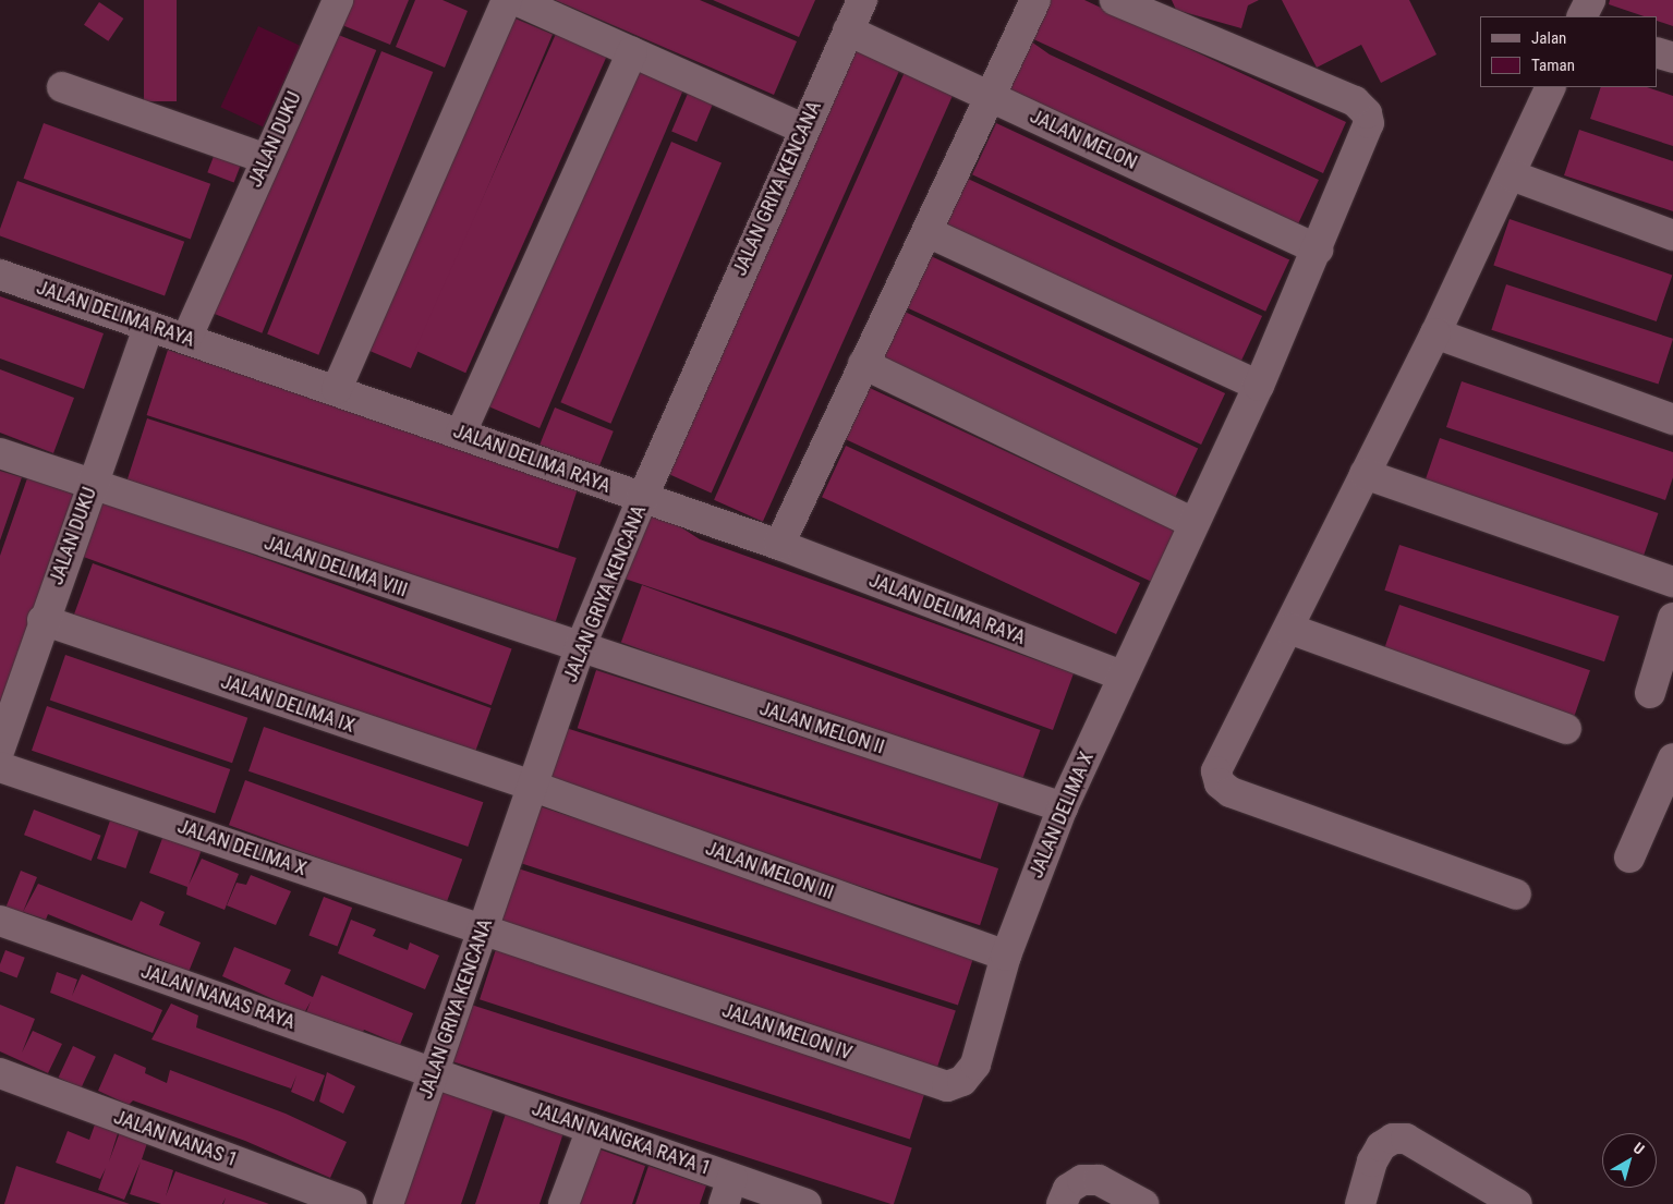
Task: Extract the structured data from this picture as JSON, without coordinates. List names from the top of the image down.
{
  "streets": {
    "street": [
      "JALAN DUKU",
      "JALAN MELON",
      "JALAN GRIYA KENCANA",
      "JALAN DELIMA RAYA",
      "JALAN DELIMA VIII",
      "JALAN DELIMA IX",
      "JALAN MELON II",
      "JALAN DELIMA X",
      "JALAN MELON III",
      "JALAN NANAS RAYA",
      "JALAN MELON IV",
      "JALAN NANAS 1",
      "JALAN NANGKA RAYA 1"
    ]
  },
  "crossings": [
    ["JALAN DUKU", "JALAN DELIMA RAYA"],
    ["JALAN DUKU", "JALAN DELIMA VIII"],
    ["JALAN DUKU", "JALAN DELIMA IX"],
    ["JALAN MELON", "JALAN GRIYA KENCANA"],
    ["JALAN MELON", "JALAN DELIMA X"],
    ["JALAN GRIYA KENCANA", "JALAN DELIMA RAYA"],
    ["JALAN GRIYA KENCANA", "JALAN DELIMA VIII"],
    ["JALAN GRIYA KENCANA", "JALAN DELIMA IX"],
    ["JALAN GRIYA KENCANA", "JALAN MELON II"],
    ["JALAN GRIYA KENCANA", "JALAN DELIMA X"],
    ["JALAN GRIYA KENCANA", "JALAN MELON III"],
    ["JALAN GRIYA KENCANA", "JALAN NANAS RAYA"],
    ["JALAN GRIYA KENCANA", "JALAN MELON IV"],
    ["JALAN GRIYA KENCANA", "JALAN NANGKA RAYA 1"],
    ["JALAN DELIMA RAYA", "JALAN DELIMA X"],
    ["JALAN DELIMA VIII", "JALAN MELON II"],
    ["JALAN DELIMA IX", "JALAN MELON III"],
    ["JALAN MELON II", "JALAN DELIMA X"],
    ["JALAN DELIMA X", "JALAN MELON III"],
    ["JALAN DELIMA X", "JALAN MELON IV"],
    ["JALAN MELON III", "JALAN MELON IV"],
    ["JALAN NANAS RAYA", "JALAN NANGKA RAYA 1"]
  ],
  "legend": ["Jalan", "Taman"],
  "north": "top right"
}
